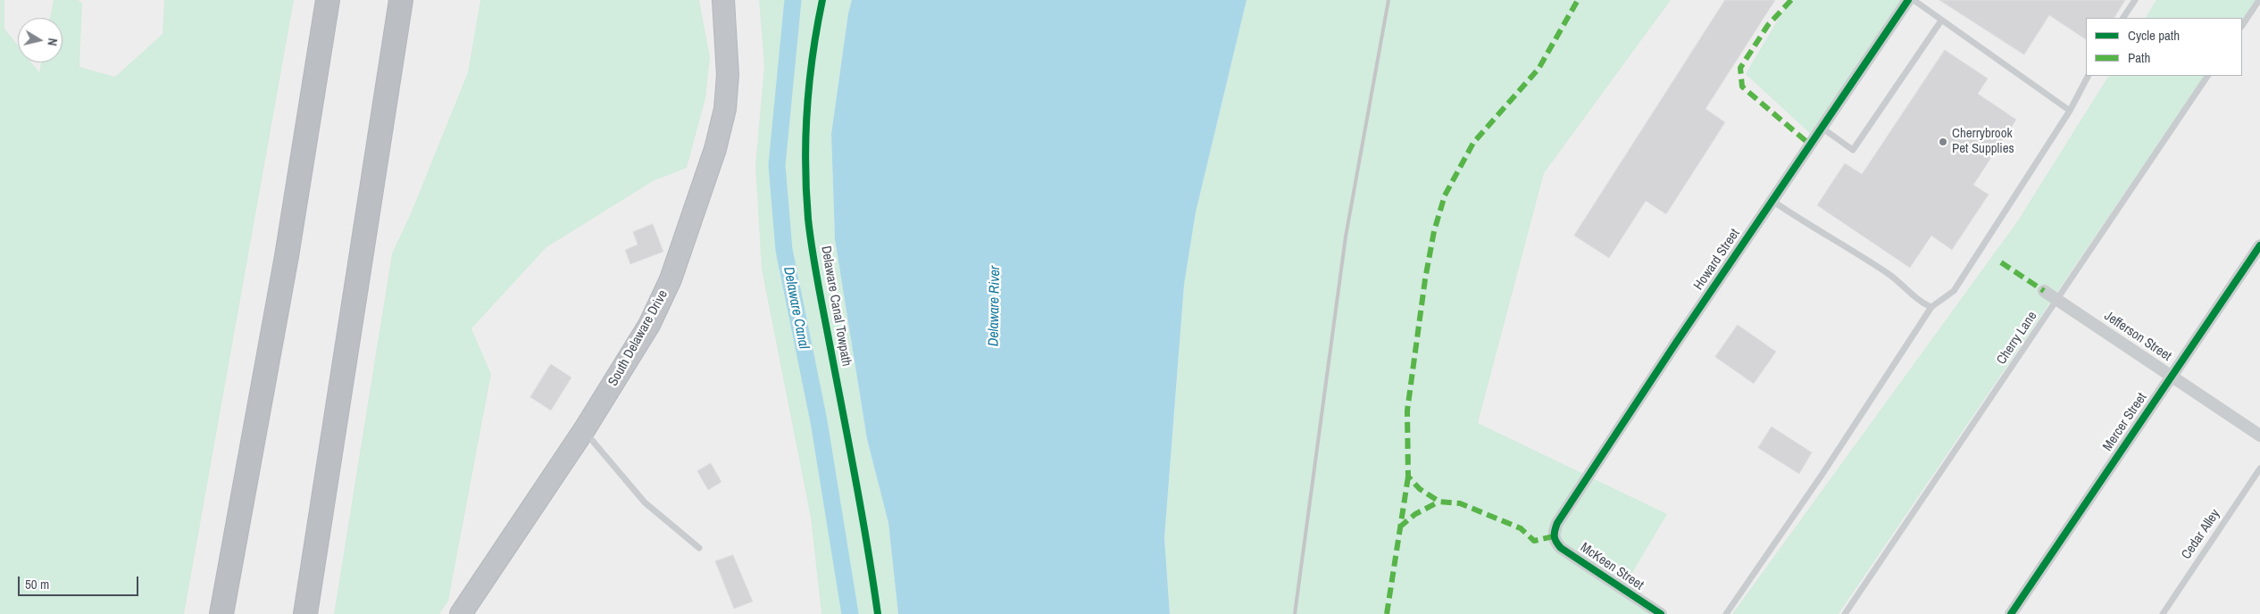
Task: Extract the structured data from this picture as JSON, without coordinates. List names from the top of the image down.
{
  "streets": {
    "highway": ["South Delaware Drive"],
    "street": [
      "Howard Street",
      "Jefferson Street",
      "Mercer Street",
      "McKeen Street"
    ],
    "lane": ["Cherry Lane", "Cedar Alley"],
    "cycle path": ["Delaware Canal Towpath"]
  },
  "crossings": [
    ["Howard Street", "McKeen Street"],
    ["Jefferson Street", "Cherry Lane"],
    ["Jefferson Street", "Mercer Street"]
  ],
  "water": ["Delaware River", "Delaware Canal"],
  "places": ["Cherrybrook Pet Supplies"],
  "legend": ["Cycle path", "Path"],
  "scale_bar": "50 m",
  "north": "right"
}
